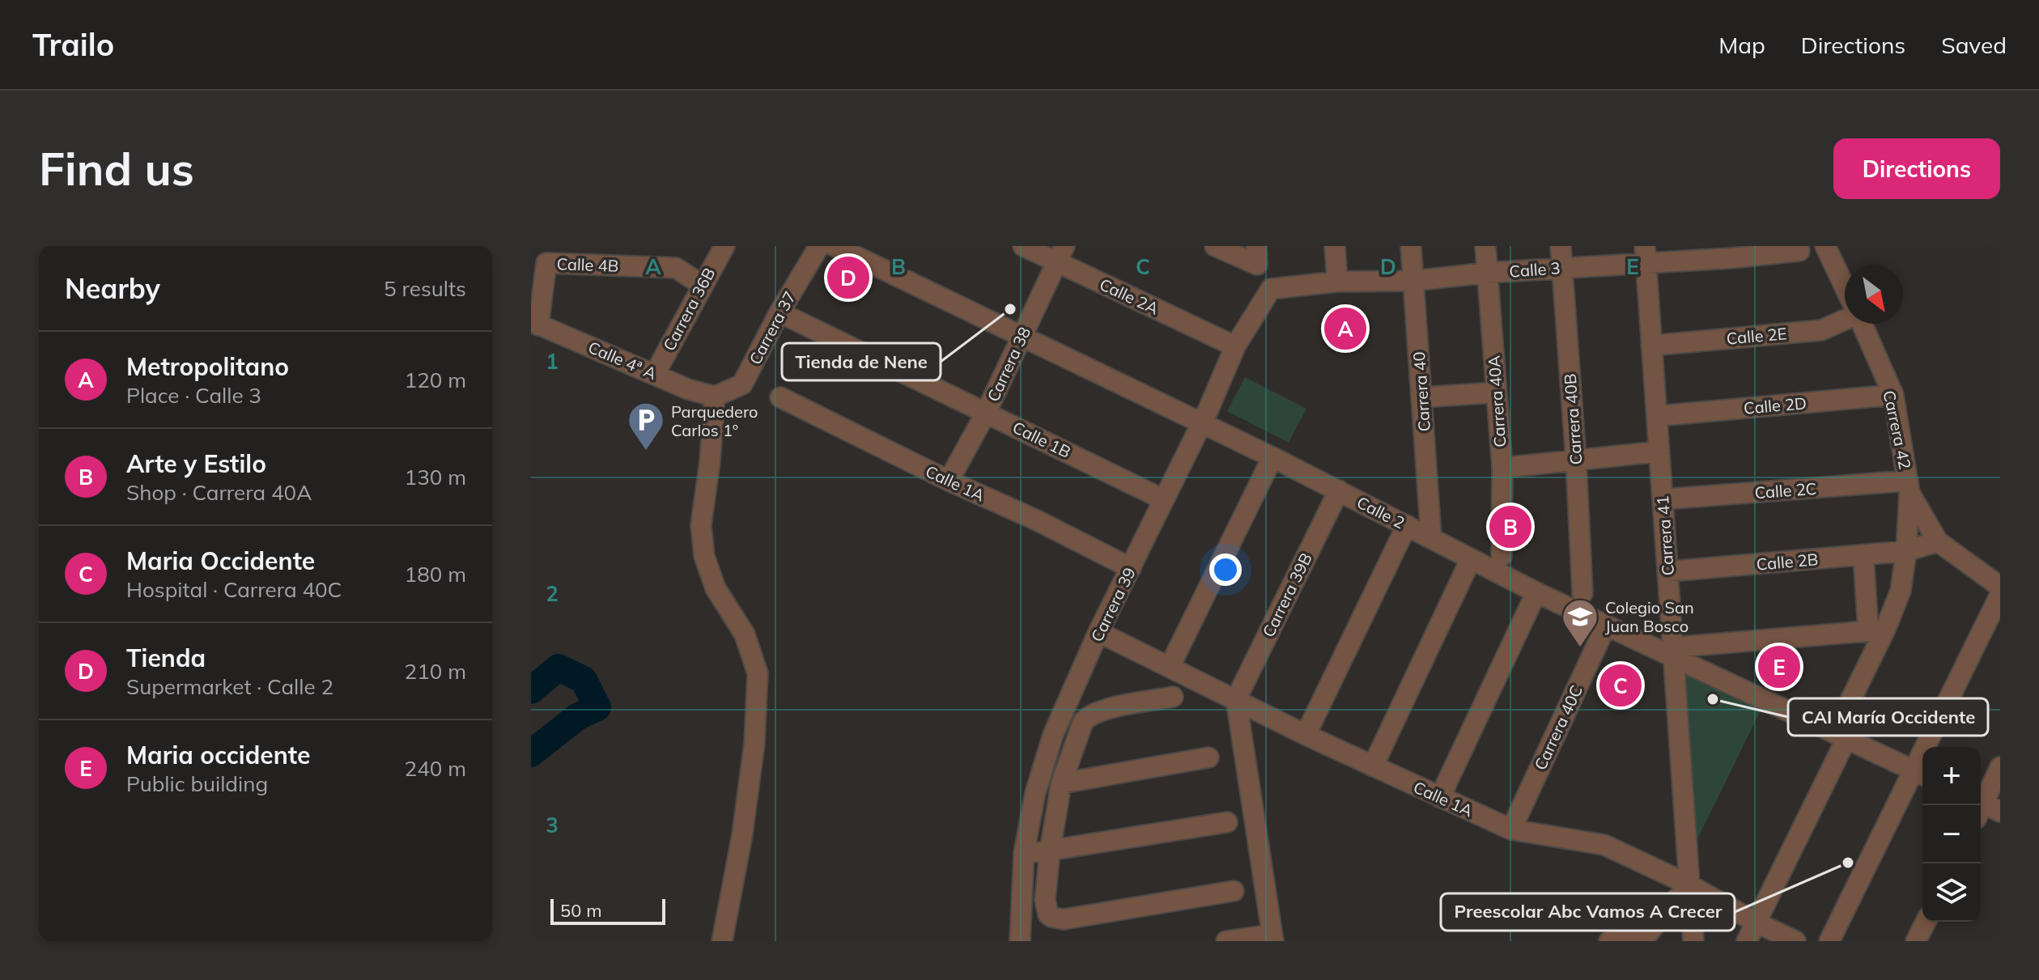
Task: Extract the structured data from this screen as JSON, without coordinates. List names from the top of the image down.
{
  "streets": {
    "street": [
      "Calle 4B",
      "Calle 3",
      "Calle 2A",
      "Carrera 36B",
      "Carrera 37",
      "Calle 2E",
      "Calle 4ª A",
      "Carrera 38",
      "Carrera 40",
      "Carrera 40A",
      "Calle 2D",
      "Carrera 40B",
      "Carrera 42",
      "Calle 1B",
      "Calle 1A",
      "Calle 2C",
      "Calle 2",
      "Carrera 41",
      "Calle 2B",
      "Carrera 39B",
      "Carrera 39",
      "Carrera 40C"
    ]
  },
  "crossings": [
    ["Calle 4B", "Carrera 36B"],
    ["Calle 4B", "Calle 4ª A"],
    ["Calle 3", "Carrera 40"],
    ["Calle 3", "Carrera 40A"],
    ["Calle 3", "Carrera 40B"],
    ["Calle 3", "Carrera 41"],
    ["Calle 3", "Carrera 39"],
    ["Calle 2A", "Carrera 38"],
    ["Calle 2A", "Carrera 39"],
    ["Carrera 36B", "Calle 4ª A"],
    ["Carrera 37", "Calle 4ª A"],
    ["Carrera 37", "Calle 1B"],
    ["Calle 2E", "Carrera 41"],
    ["Carrera 38", "Calle 1B"],
    ["Carrera 38", "Calle 1A"],
    ["Carrera 38", "Calle 2"],
    ["Carrera 40", "Calle 2"],
    ["Calle 2D", "Carrera 42"],
    ["Calle 2D", "Carrera 41"],
    ["Carrera 42", "Calle 1A"],
    ["Carrera 42", "Calle 2C"],
    ["Carrera 42", "Calle 2"],
    ["Carrera 42", "Calle 2B"],
    ["Calle 1B", "Carrera 39"],
    ["Calle 1A", "Carrera 41"],
    ["Calle 1A", "Carrera 39B"],
    ["Calle 1A", "Carrera 39"],
    ["Calle 1A", "Carrera 40C"],
    ["Calle 2C", "Carrera 41"],
    ["Calle 2", "Carrera 41"],
    ["Calle 2", "Carrera 39B"],
    ["Calle 2", "Carrera 39"],
    ["Calle 2", "Carrera 40C"],
    ["Carrera 41", "Calle 2B"]
  ],
  "places": {
    "other": ["Tienda de Nene", "CAI María Occidente", "Preescolar Abc Vamos A Crecer"],
    "parking": ["Parquedero Carlos 1º"],
    "school or university": ["Colegio San Juan Bosco"]
  },
  "scale_bar": "50 m",
  "north": "bottom right",
  "page": {
    "header": "Trailo",
    "nav": ["Map", "Directions", "Saved"],
    "buttons": "Directions",
    "title": "Find us",
    "heading": ["Nearby", "5 results"],
    "pins": [
      "D",
      "A",
      "B",
      "E",
      "C"
    ],
    "list": [
      {
        "mark": "A",
        "name": "Metropolitano",
        "note": "Place · Calle 3",
        "value": "120 m"
      },
      {
        "mark": "B",
        "name": "Arte y Estilo",
        "note": "Shop · Carrera 40A",
        "value": "130 m"
      },
      {
        "mark": "C",
        "name": "Maria Occidente",
        "note": "Hospital · Carrera 40C",
        "value": "180 m"
      },
      {
        "mark": "D",
        "name": "Tienda",
        "note": "Supermarket · Calle 2",
        "value": "210 m"
      },
      {
        "mark": "E",
        "name": "Maria occidente",
        "note": "Public building",
        "value": "240 m"
      }
    ],
    "map_buttons": ["+", "−"],
    "scale": "50 m"
  },
  "grid": {
    "columns": [
      "A",
      "B",
      "C",
      "D",
      "E"
    ],
    "rows": ["1", "2", "3"]
  }
}
